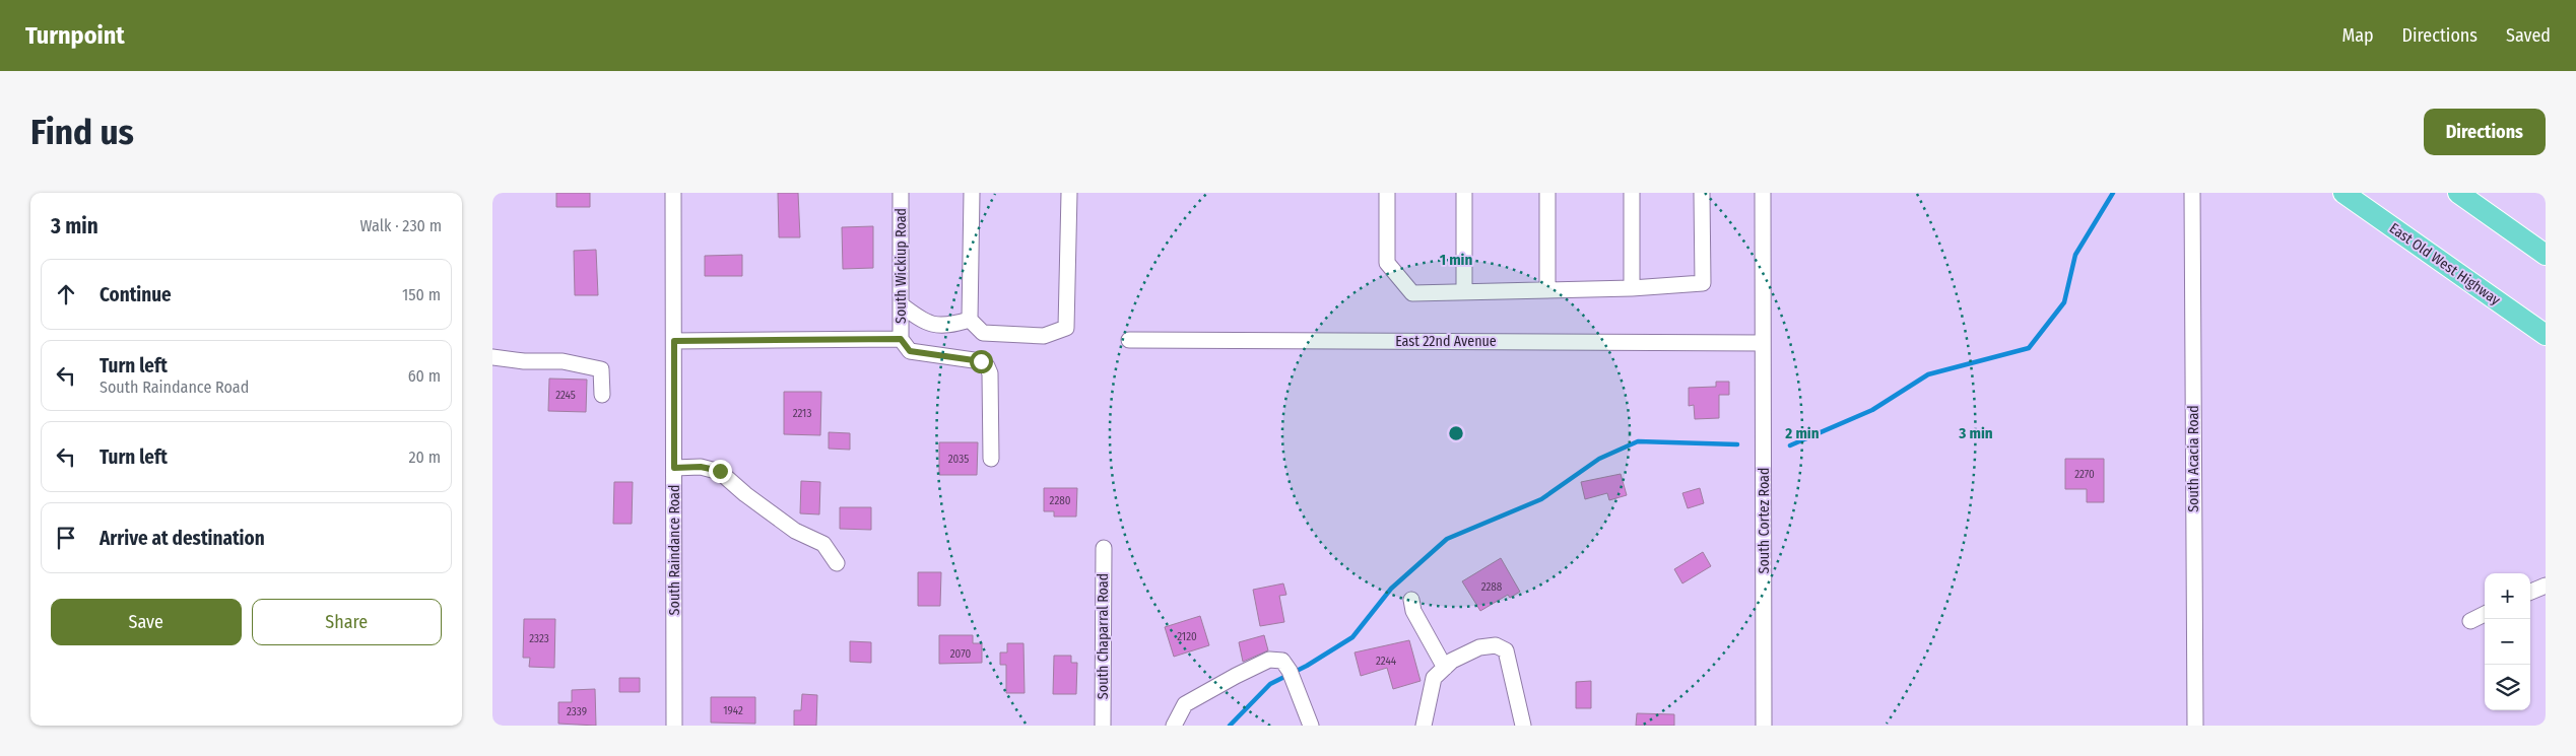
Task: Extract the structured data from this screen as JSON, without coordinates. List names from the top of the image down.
{
  "streets": {
    "main road": ["East Old West Highway"],
    "street": [
      "South Wickiup Road",
      "East 22nd Avenue",
      "South Acacia Road",
      "South Cortez Road",
      "South Raindance Road",
      "South Chaparral Road"
    ]
  },
  "crossings": [
    ["East 22nd Avenue", "South Cortez Road"]
  ],
  "house_numbers": [
    "2245",
    "2213",
    "2035",
    "2270",
    "2280",
    "2288",
    "2120",
    "2323",
    "2070",
    "2244",
    "1942",
    "2339"
  ],
  "page": {
    "header": "Turnpoint",
    "nav": ["Map", "Directions", "Saved"],
    "buttons": [
      "Directions",
      ["Save", "Share"]
    ],
    "title": "Find us",
    "heading": ["3 min", "Walk · 230 m"],
    "list": [
      ["Continue", "150 m"],
      ["Turn left", "South Raindance Road", "60 m"],
      ["Turn left", "20 m"],
      "Arrive at destination"
    ],
    "map_buttons": ["+", "−"]
  },
  "rings": ["1 min", "2 min", "3 min"]
}
